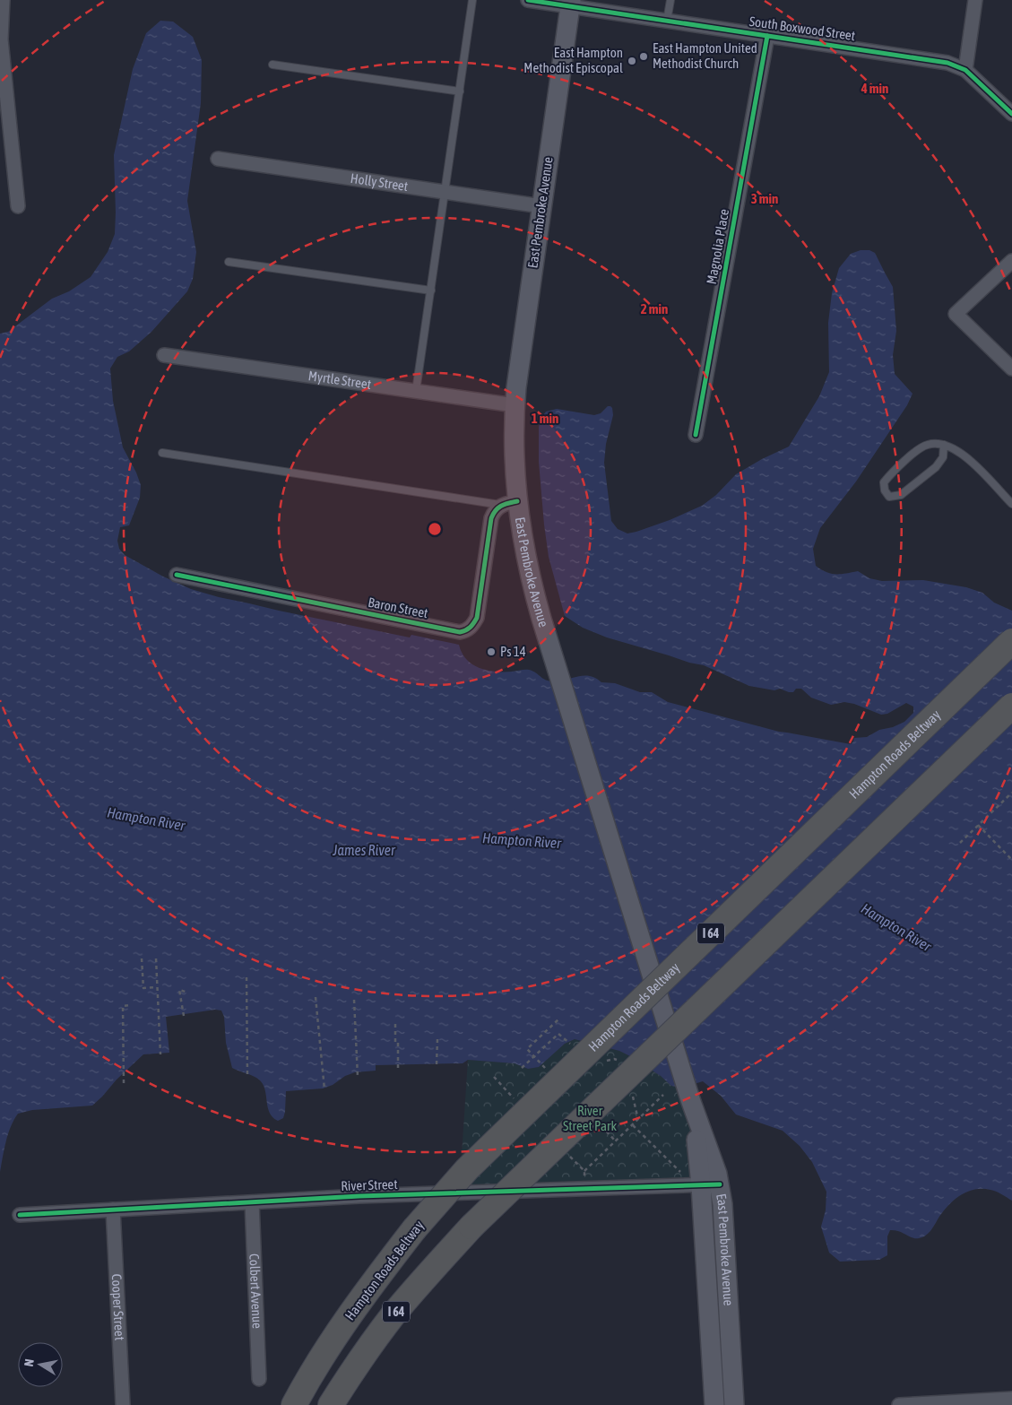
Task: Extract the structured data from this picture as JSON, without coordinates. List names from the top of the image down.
{
  "streets": {
    "highway": ["Hampton Roads Beltway", "I 64"],
    "main road": ["East Pembroke Avenue"],
    "street": [
      "South Boxwood Street",
      "Holly Street",
      "Magnolia Place",
      "Myrtle Street",
      "Baron Street",
      "River Street",
      "Colbert Avenue",
      "Cooper Street"
    ]
  },
  "crossings": [
    ["South Boxwood Street", "East Pembroke Avenue"],
    ["South Boxwood Street", "Magnolia Place"],
    ["Holly Street", "East Pembroke Avenue"],
    ["East Pembroke Avenue", "Myrtle Street"],
    ["East Pembroke Avenue", "Baron Street"],
    ["East Pembroke Avenue", "River Street"],
    ["River Street", "Colbert Avenue"],
    ["River Street", "Cooper Street"]
  ],
  "water": ["Hampton River", "James River"],
  "parks": ["River Street Park"],
  "places": ["East Hampton United Methodist Church", "East Hampton Methodist Episcopal", "Ps 14"],
  "north": "left",
  "rings": [
    "4 min",
    "3 min",
    "2 min",
    "1 min"
  ]
}
